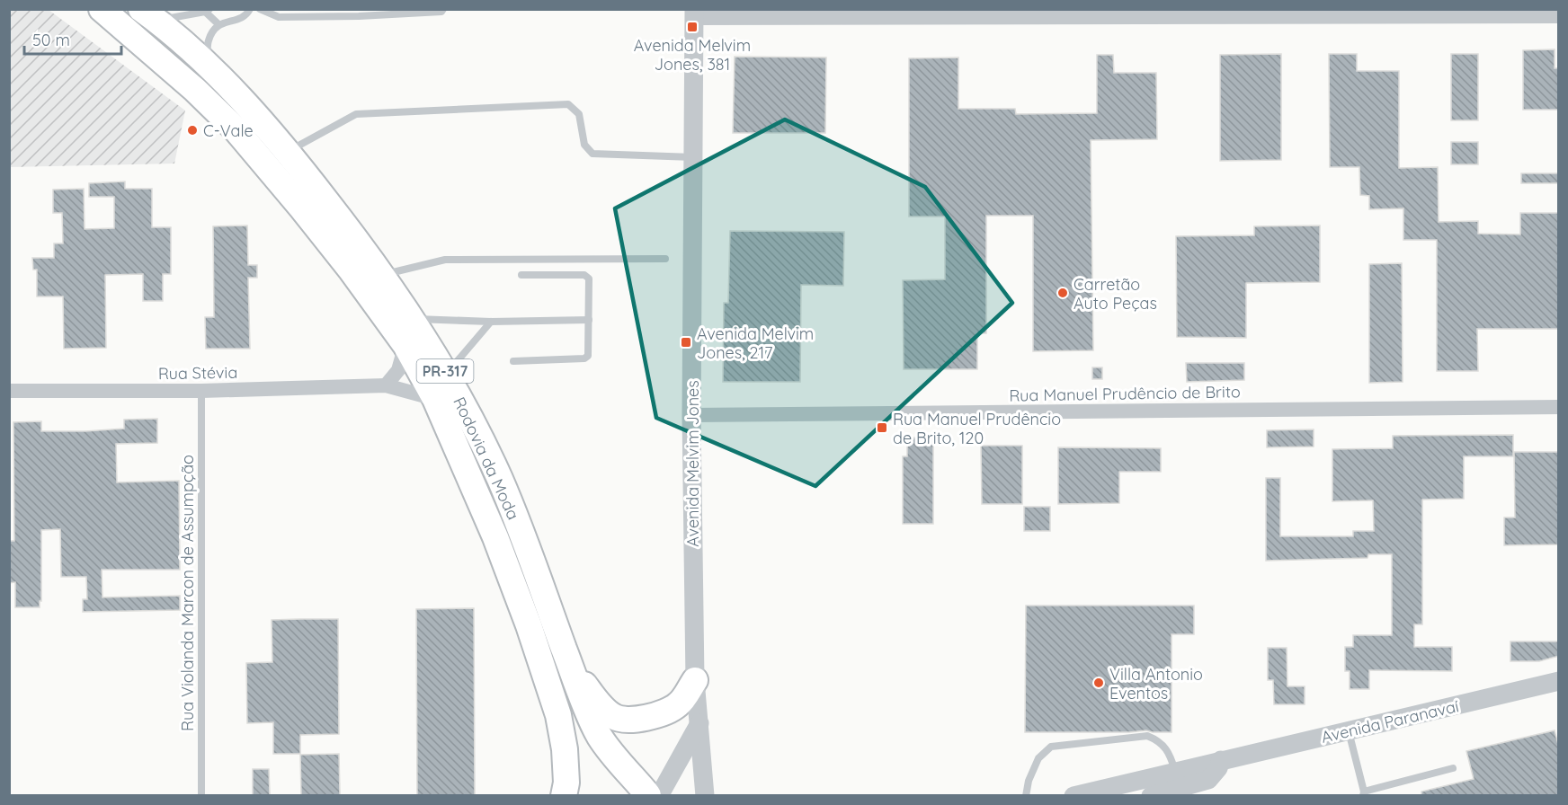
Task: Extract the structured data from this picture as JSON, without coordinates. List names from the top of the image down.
{
  "streets": {
    "highway": ["PR-317", "Rodovia da Moda"],
    "street": [
      "Rua Stévia",
      "Rua Manuel Prudêncio de Brito",
      "Avenida Melvim Jones",
      "Avenida Paranavaí"
    ],
    "lane": ["Rua Violanda Marcon de Assumpção"]
  },
  "crossings": [
    ["Rua Stévia", "Rodovia da Moda"],
    ["Rua Stévia", "Rua Violanda Marcon de Assumpção"],
    ["Rua Manuel Prudêncio de Brito", "Avenida Melvim Jones"]
  ],
  "places": {
    "transit": ["Avenida Melvim Jones, 381", "Avenida Melvim Jones, 217", "Rua Manuel Prudêncio de Brito, 120"],
    "other": ["C-Vale", "Carretão Auto Peças", "Villa Antonio Eventos"]
  },
  "scale_bar": "50 m"
}
